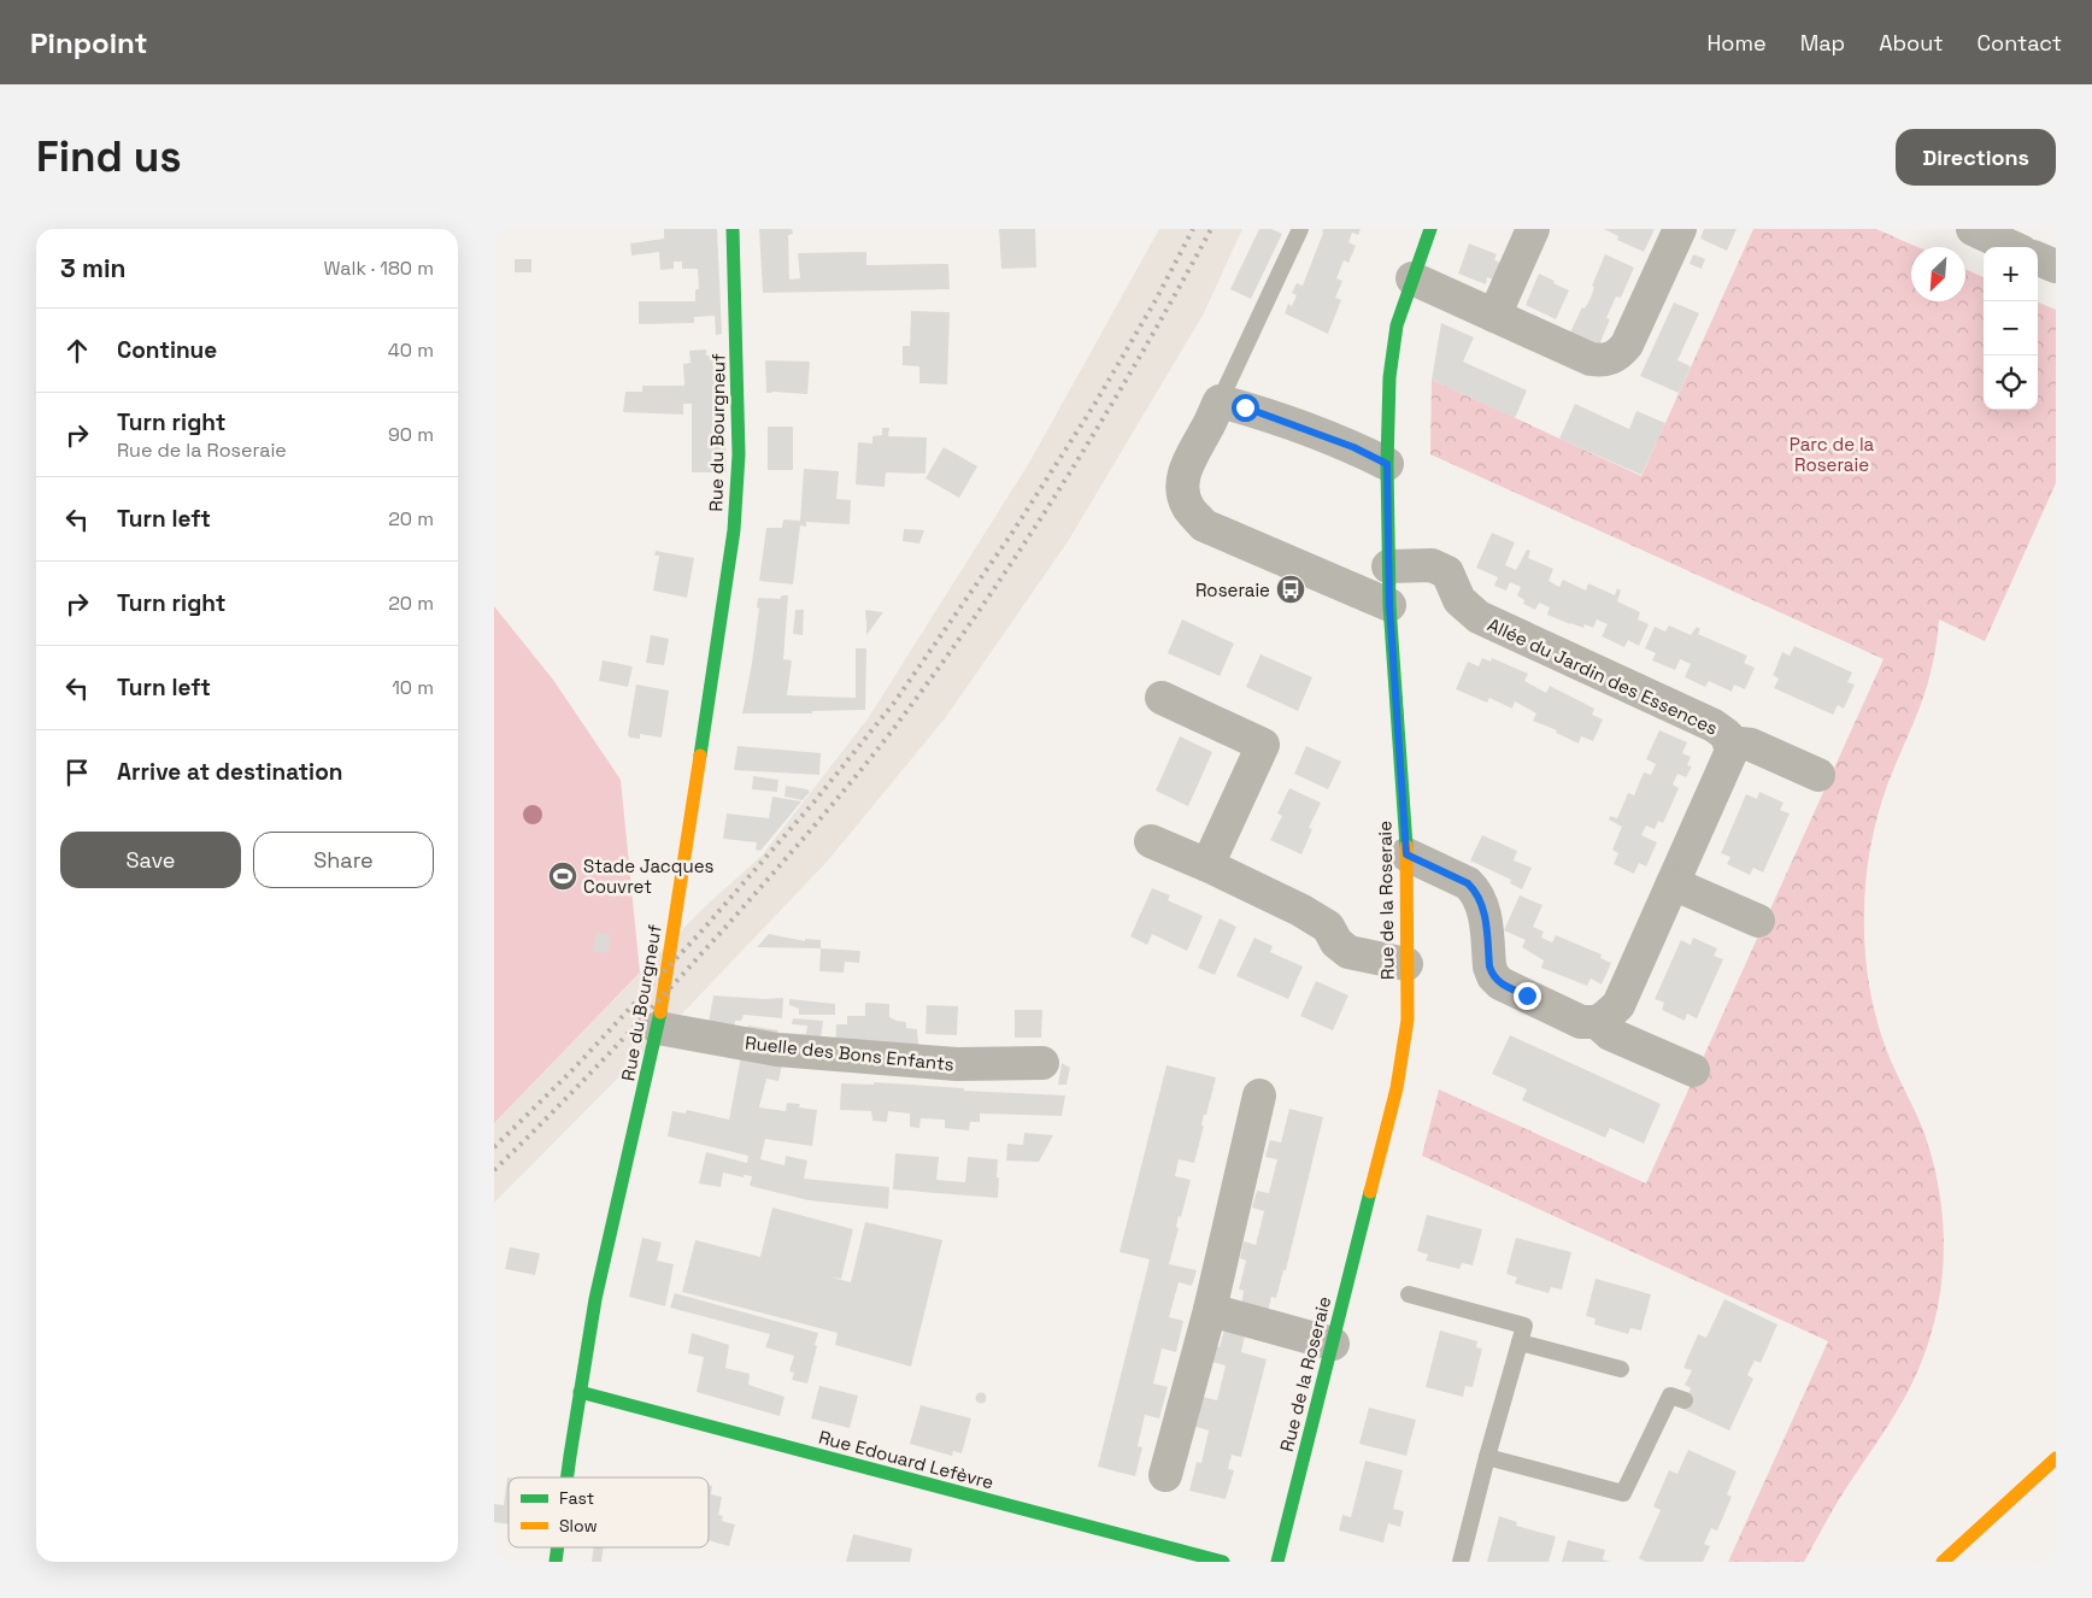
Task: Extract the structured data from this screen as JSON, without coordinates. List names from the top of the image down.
{
  "streets": {
    "street": [
      "Rue du Bourgneuf",
      "Allée du Jardin des Essences",
      "Rue de la Roseraie",
      "Ruelle des Bons Enfants",
      "Rue Edouard Lefèvre"
    ]
  },
  "crossings": [
    ["Rue du Bourgneuf", "Ruelle des Bons Enfants"],
    ["Rue du Bourgneuf", "Rue Edouard Lefèvre"],
    ["Allée du Jardin des Essences", "Rue de la Roseraie"]
  ],
  "parks": ["Parc de la Roseraie"],
  "places": {
    "bus stop": ["Roseraie"],
    "sports": ["Stade Jacques Couvret"]
  },
  "legend": ["Fast", "Slow"],
  "north": "bottom left",
  "page": {
    "header": "Pinpoint",
    "nav": [
      "Home",
      "Map",
      "About",
      "Contact"
    ],
    "buttons": [
      "Directions",
      ["Save", "Share"]
    ],
    "title": "Find us",
    "heading": ["3 min", "Walk · 180 m"],
    "map_buttons": ["+", "−"],
    "list": [
      ["Continue", "40 m"],
      ["Turn right", "Rue de la Roseraie", "90 m"],
      ["Turn left", "20 m"],
      ["Turn right", "20 m"],
      ["Turn left", "10 m"],
      "Arrive at destination"
    ]
  }
}
